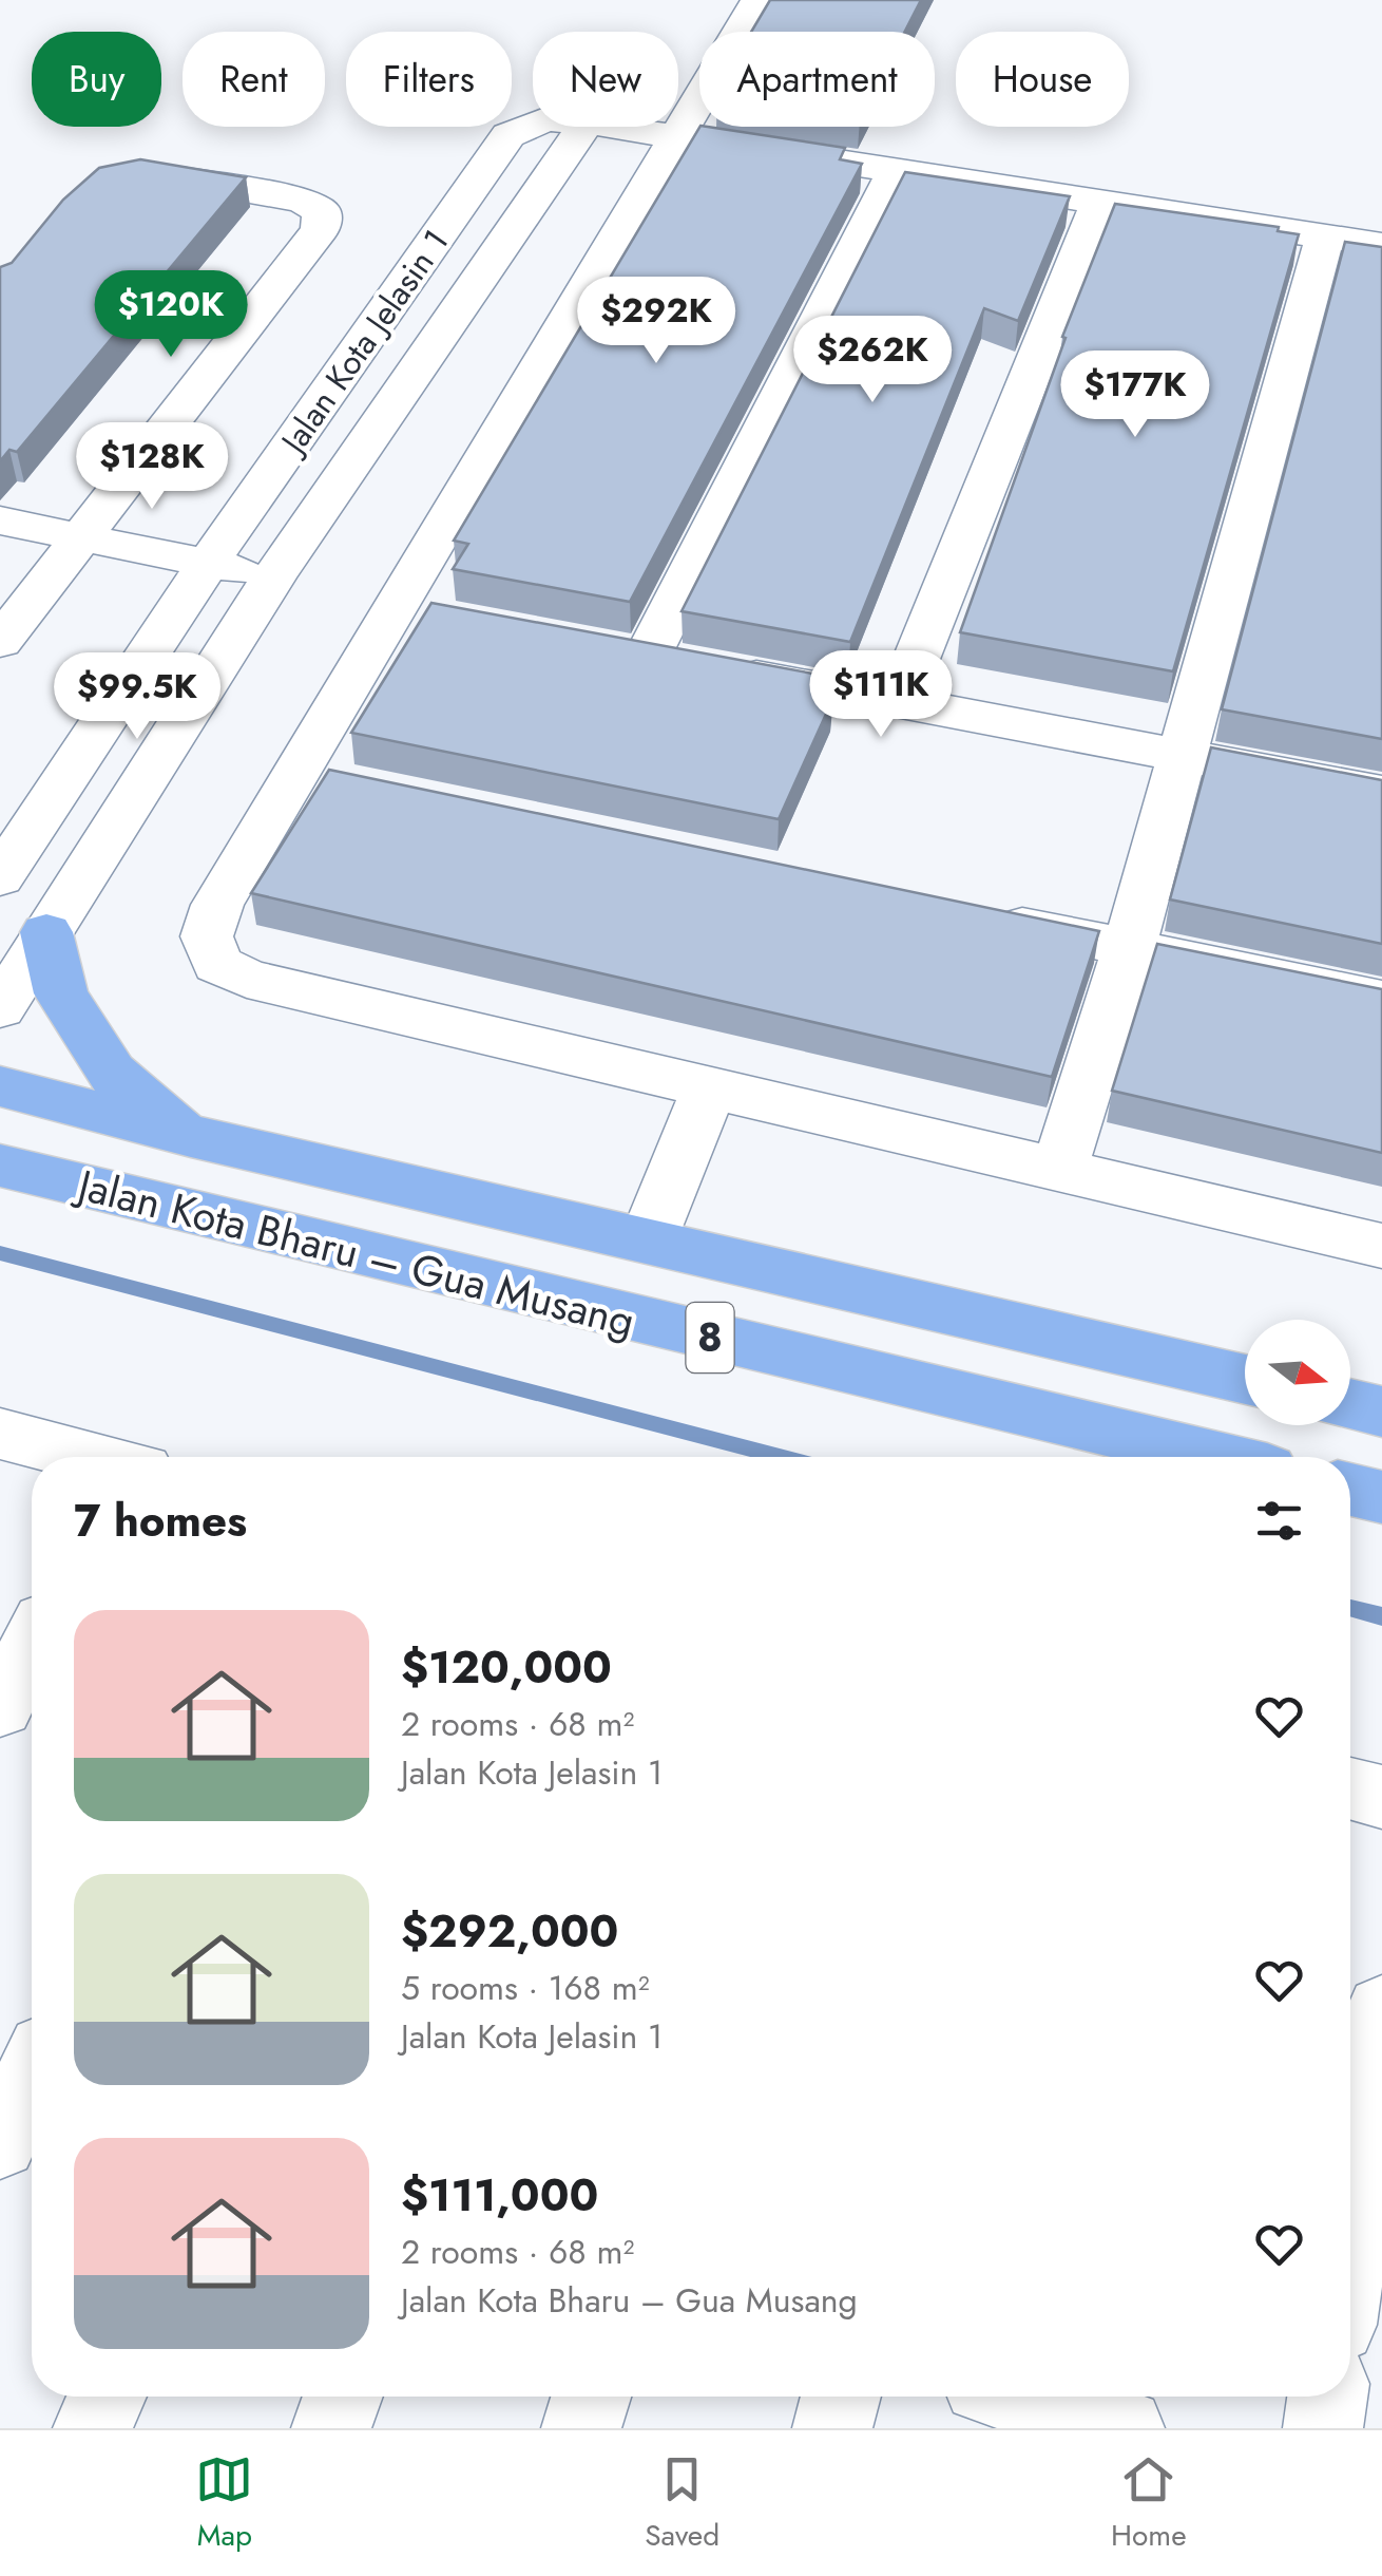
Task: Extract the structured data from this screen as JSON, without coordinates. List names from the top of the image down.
{
  "streets": {
    "main road": ["Jalan Kota Bharu – Gua Musang", "8"],
    "street": ["Jalan Kota Jelasin 1"]
  },
  "north": "right",
  "page": {
    "chip": [
      "Buy",
      "Rent",
      "Filters",
      "New",
      "Apartment",
      "House"
    ],
    "price": [
      "$120K",
      "$292K",
      "$262K",
      "$177K",
      "$128K",
      "$111K",
      "$99.5K"
    ],
    "heading": "7 homes",
    "list": [
      {
        "name": "$120,000",
        "note": "2 rooms · 68 m² · Jalan Kota Jelasin 1"
      },
      {
        "name": "$292,000",
        "note": "5 rooms · 168 m² · Jalan Kota Jelasin 1"
      },
      {
        "name": "$111,000",
        "note": "2 rooms · 68 m² · Jalan Kota Bharu – Gua Musang"
      }
    ],
    "tabs": ["Map", "Saved", "Home"]
  }
}
